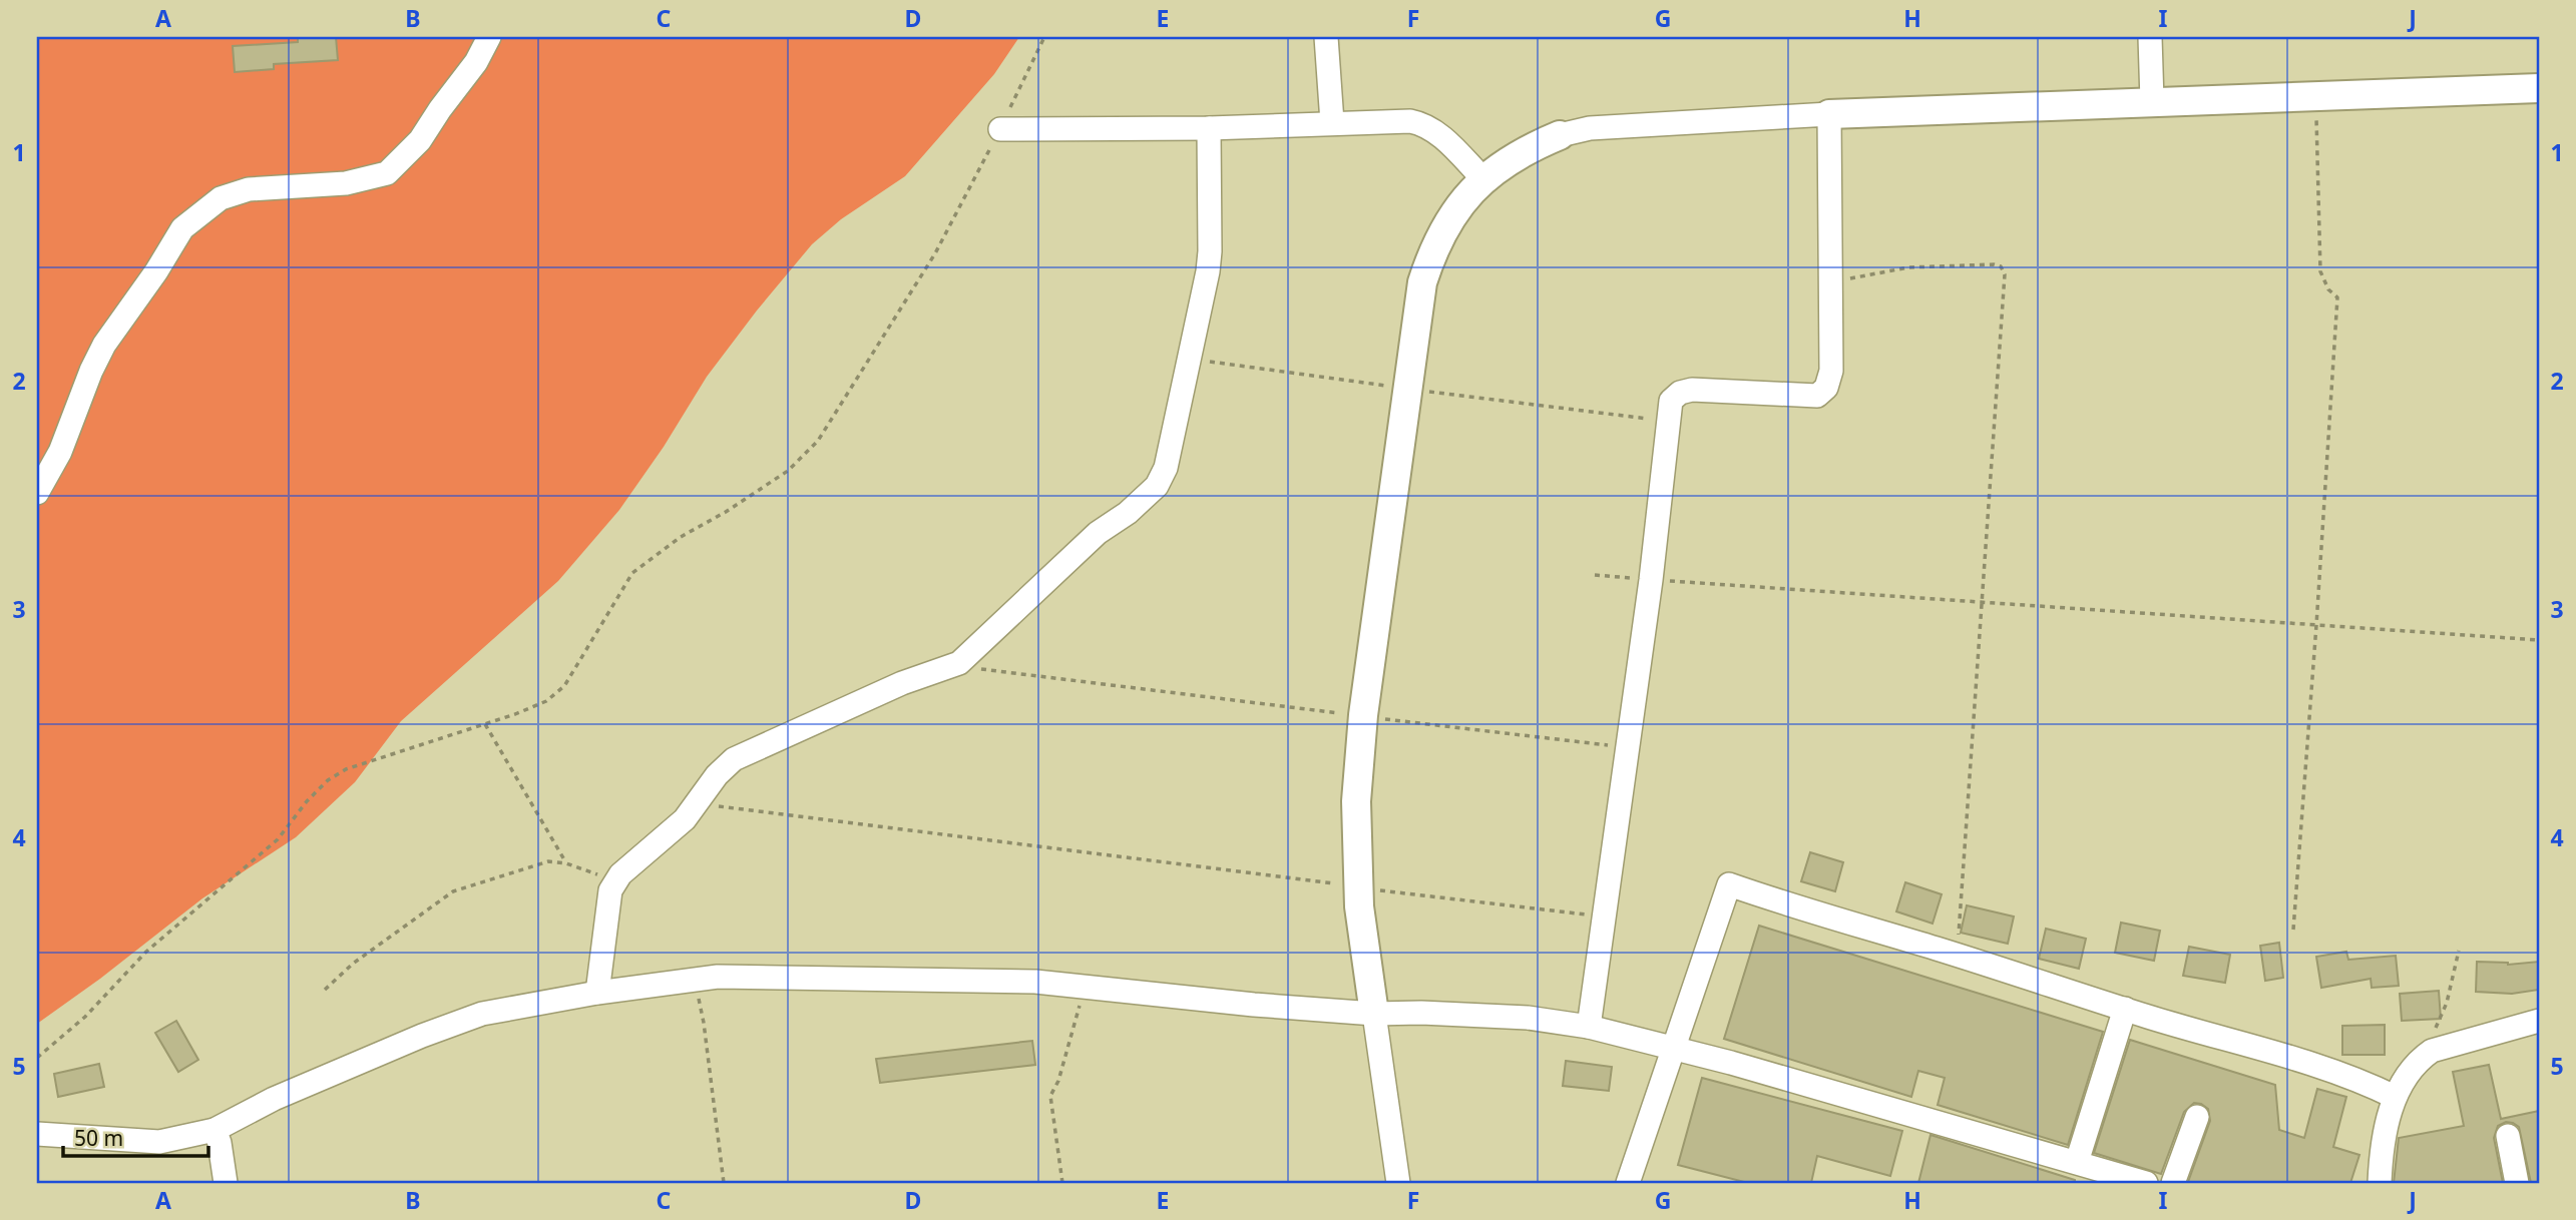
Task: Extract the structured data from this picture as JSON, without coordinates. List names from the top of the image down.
{
  "scale_bar": "50 m",
  "grid": {
    "columns": [
      "A",
      "B",
      "C",
      "D",
      "E",
      "F",
      "G",
      "H",
      "I",
      "J"
    ],
    "rows": [
      "1",
      "2",
      "3",
      "4",
      "5"
    ]
  }
}
